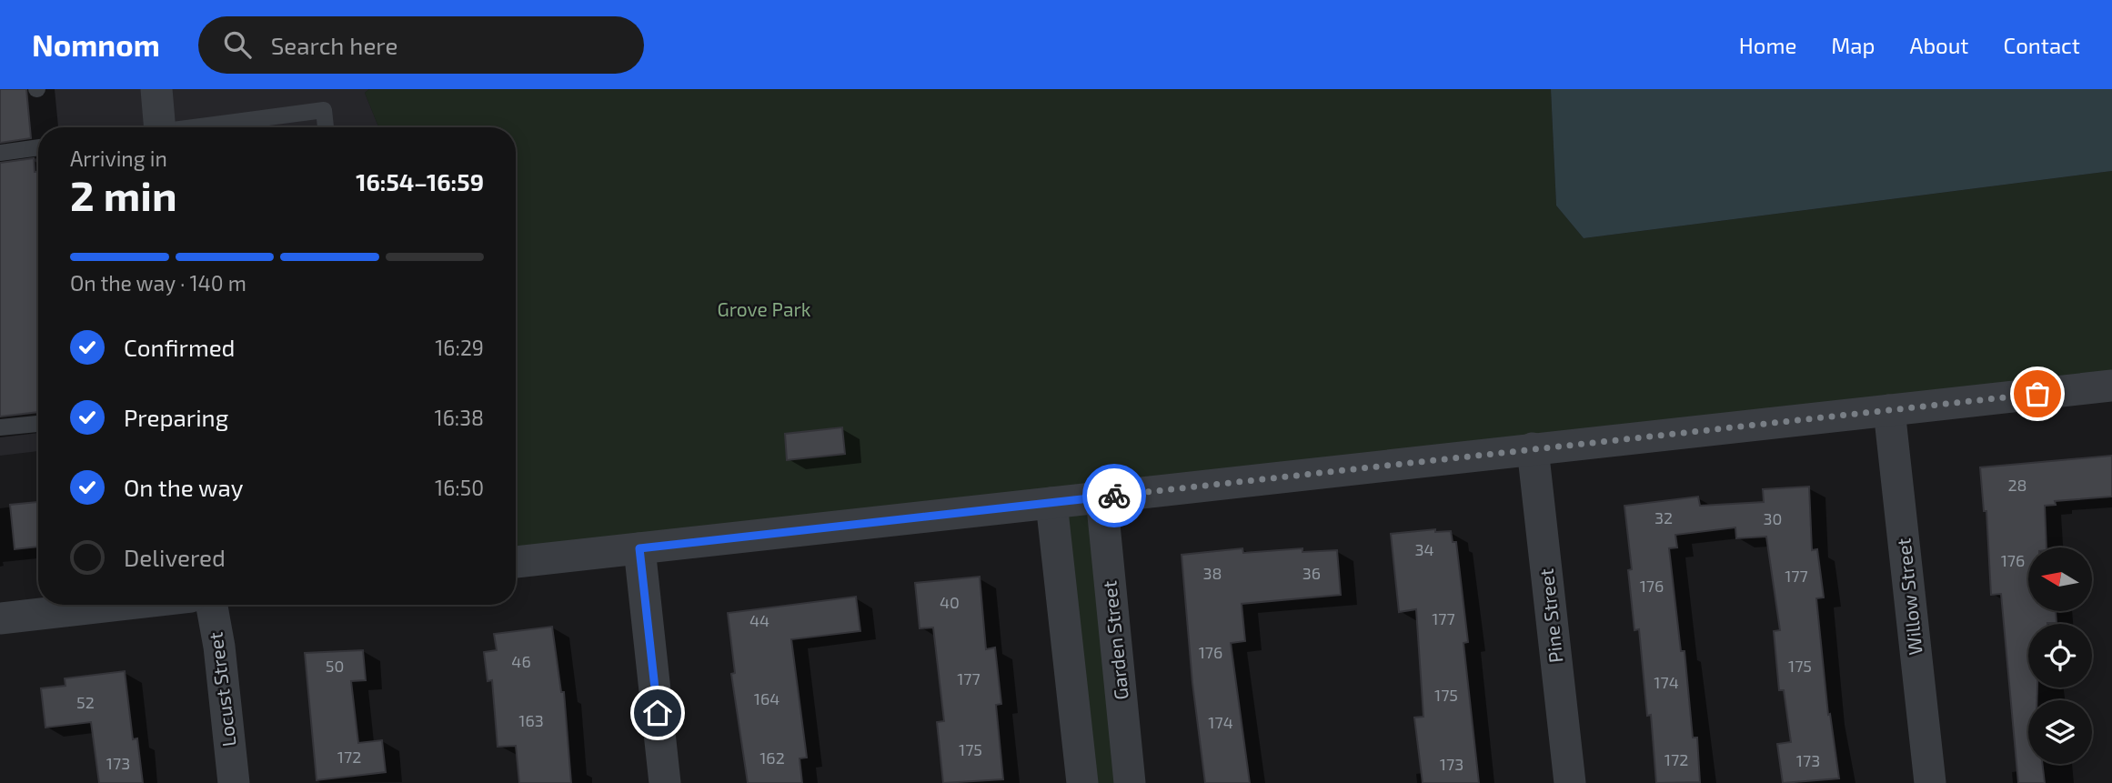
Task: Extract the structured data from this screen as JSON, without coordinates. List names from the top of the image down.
{
  "streets": {
    "street": [
      "Willow Street",
      "Pine Street",
      "Garden Street",
      "Locust Street"
    ]
  },
  "parks": ["Grove Park"],
  "house_numbers": [
    "28",
    "32",
    "30",
    "34",
    "176",
    "38",
    "36",
    "177",
    "176",
    "40",
    "177",
    "44",
    "176",
    "46",
    "50",
    "175",
    "177",
    "174",
    "175",
    "164",
    "52",
    "163",
    "174",
    "175",
    "172",
    "162",
    "172",
    "173",
    "173",
    "173"
  ],
  "north": "left",
  "page": {
    "header": "Nomnom",
    "search": "Search here",
    "nav": [
      "Home",
      "Map",
      "About",
      "Contact"
    ],
    "heading": ["2 min", "Arriving in", "16:54–16:59"],
    "bar": "On the way · 140 m",
    "list": [
      ["Confirmed", "16:29"],
      ["Preparing", "16:38"],
      ["On the way", "16:50"],
      "Delivered"
    ]
  }
}
